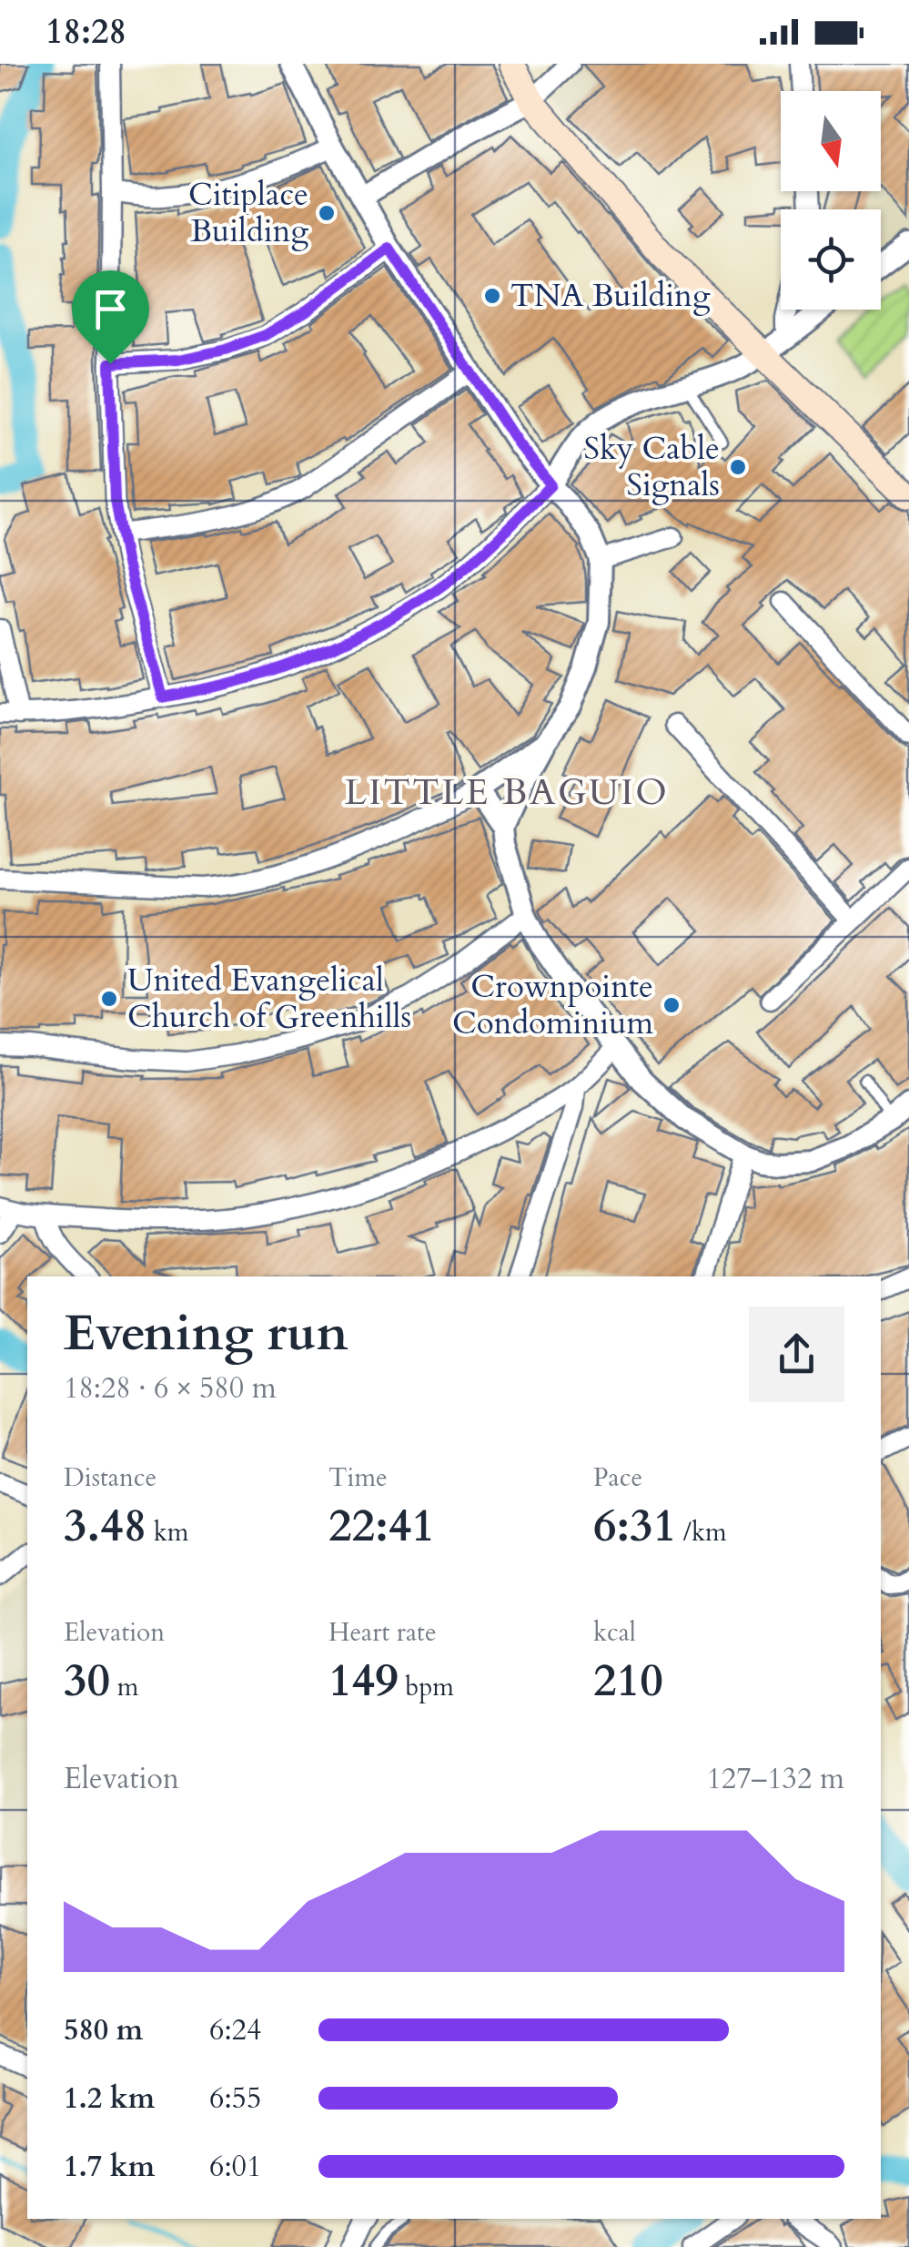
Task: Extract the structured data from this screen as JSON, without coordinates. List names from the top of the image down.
{
  "districts": ["LITTLE BAGUIO"],
  "places": [
    "Citiplace Building",
    "TNA Building",
    "Sky Cable Signals",
    "United Evangelical Church of Greenhills",
    "Crownpointe Condominium"
  ],
  "north": "bottom",
  "page": {
    "status": "18:28",
    "heading": ["Evening run", "18:28 · 6 × 580 m"],
    "stats": [
      ["Distance", "3.48 km"],
      ["Time", "22:41"],
      ["Pace", "6:31 /km"],
      ["Elevation", "30 m"],
      ["Heart rate", "149 bpm"],
      ["kcal", "210"]
    ],
    "chart": ["Elevation", "127–132 m"],
    "list": [
      {
        "name": "580 m",
        "note": "6:24"
      },
      {
        "name": "1.2 km",
        "note": "6:55"
      },
      {
        "name": "1.7 km",
        "note": "6:01"
      }
    ]
  }
}
